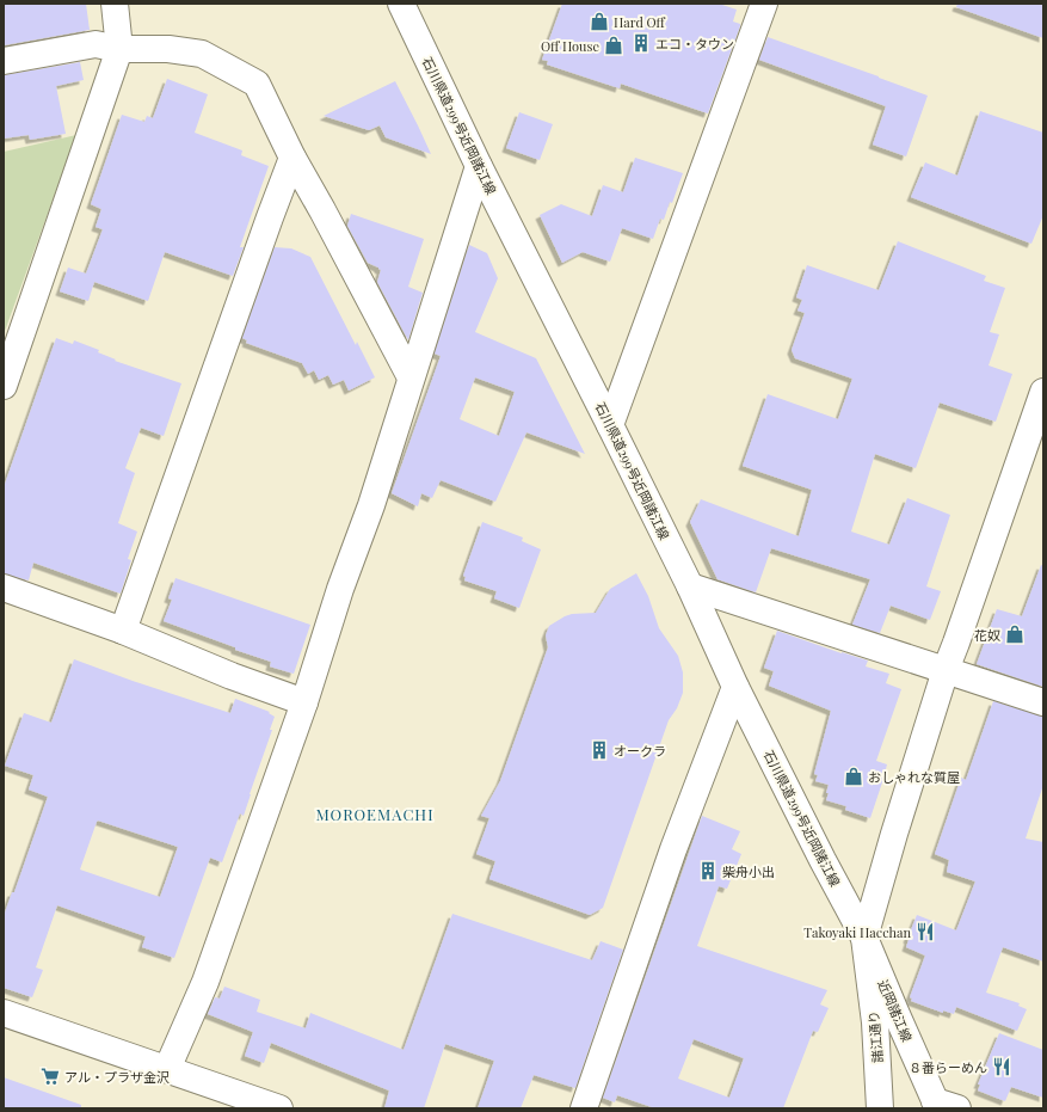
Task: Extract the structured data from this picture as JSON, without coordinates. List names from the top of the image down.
{
  "streets": {
    "street": ["石川県道299号近岡諸江線", "近岡諸江線", "諸江通り"]
  },
  "crossings": [
    ["石川県道299号近岡諸江線", "近岡諸江線"],
    ["石川県道299号近岡諸江線", "諸江通り"],
    ["近岡諸江線", "諸江通り"]
  ],
  "districts": ["MOROEMACHI"],
  "places": {
    "shop": [
      "Hard Off",
      "Off House",
      "花奴",
      "おしゃれな質屋"
    ],
    "building": ["エコ・タウン", "オークラ", "柴舟小出"],
    "restaurant": ["Takoyaki Hacchan", "８番らーめん"],
    "supermarket": ["アル・プラザ金沢"]
  }
}
